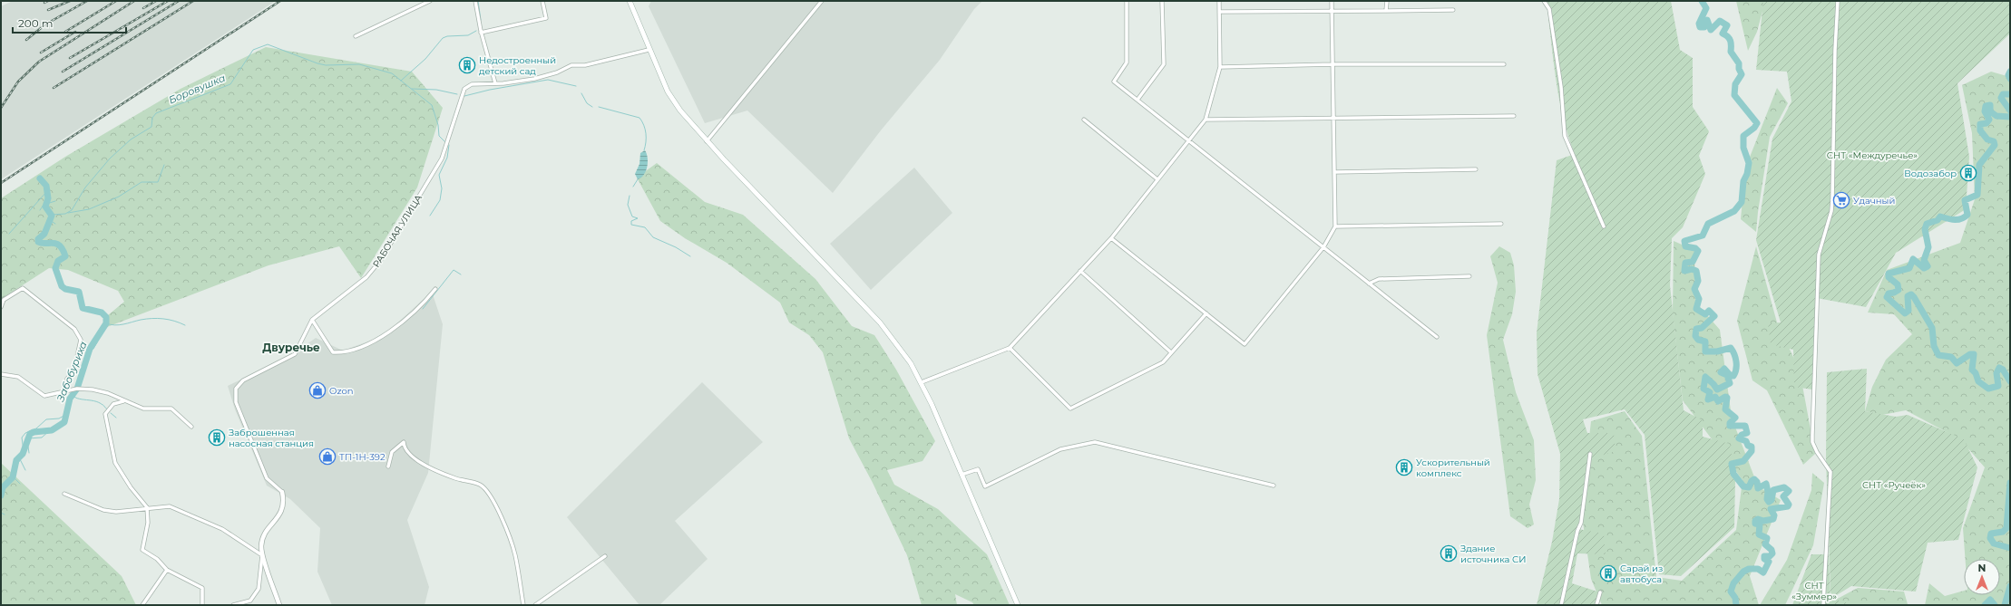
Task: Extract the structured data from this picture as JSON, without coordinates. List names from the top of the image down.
{
  "streets": {
    "street": ["РАБОЧАЯ УЛИЦА"]
  },
  "districts": ["Двуречье"],
  "water": ["Боровушка", "Забобуриха"],
  "parks": ["СНТ «Междуречье»", "СНТ «Ручеёк»", "СНТ «Зуммер»"],
  "places": {
    "building": [
      "Недостроенный детский сад",
      "Водозабор",
      "Заброшенная насосная станция",
      "Ускорительный комплекс",
      "Здание источника СИ",
      "Сарай из автобуса"
    ],
    "supermarket": ["Удачный"],
    "shop": ["Ozon", "ТП-1Н-392"]
  },
  "scale_bar": "200 m",
  "north": "top"
}
